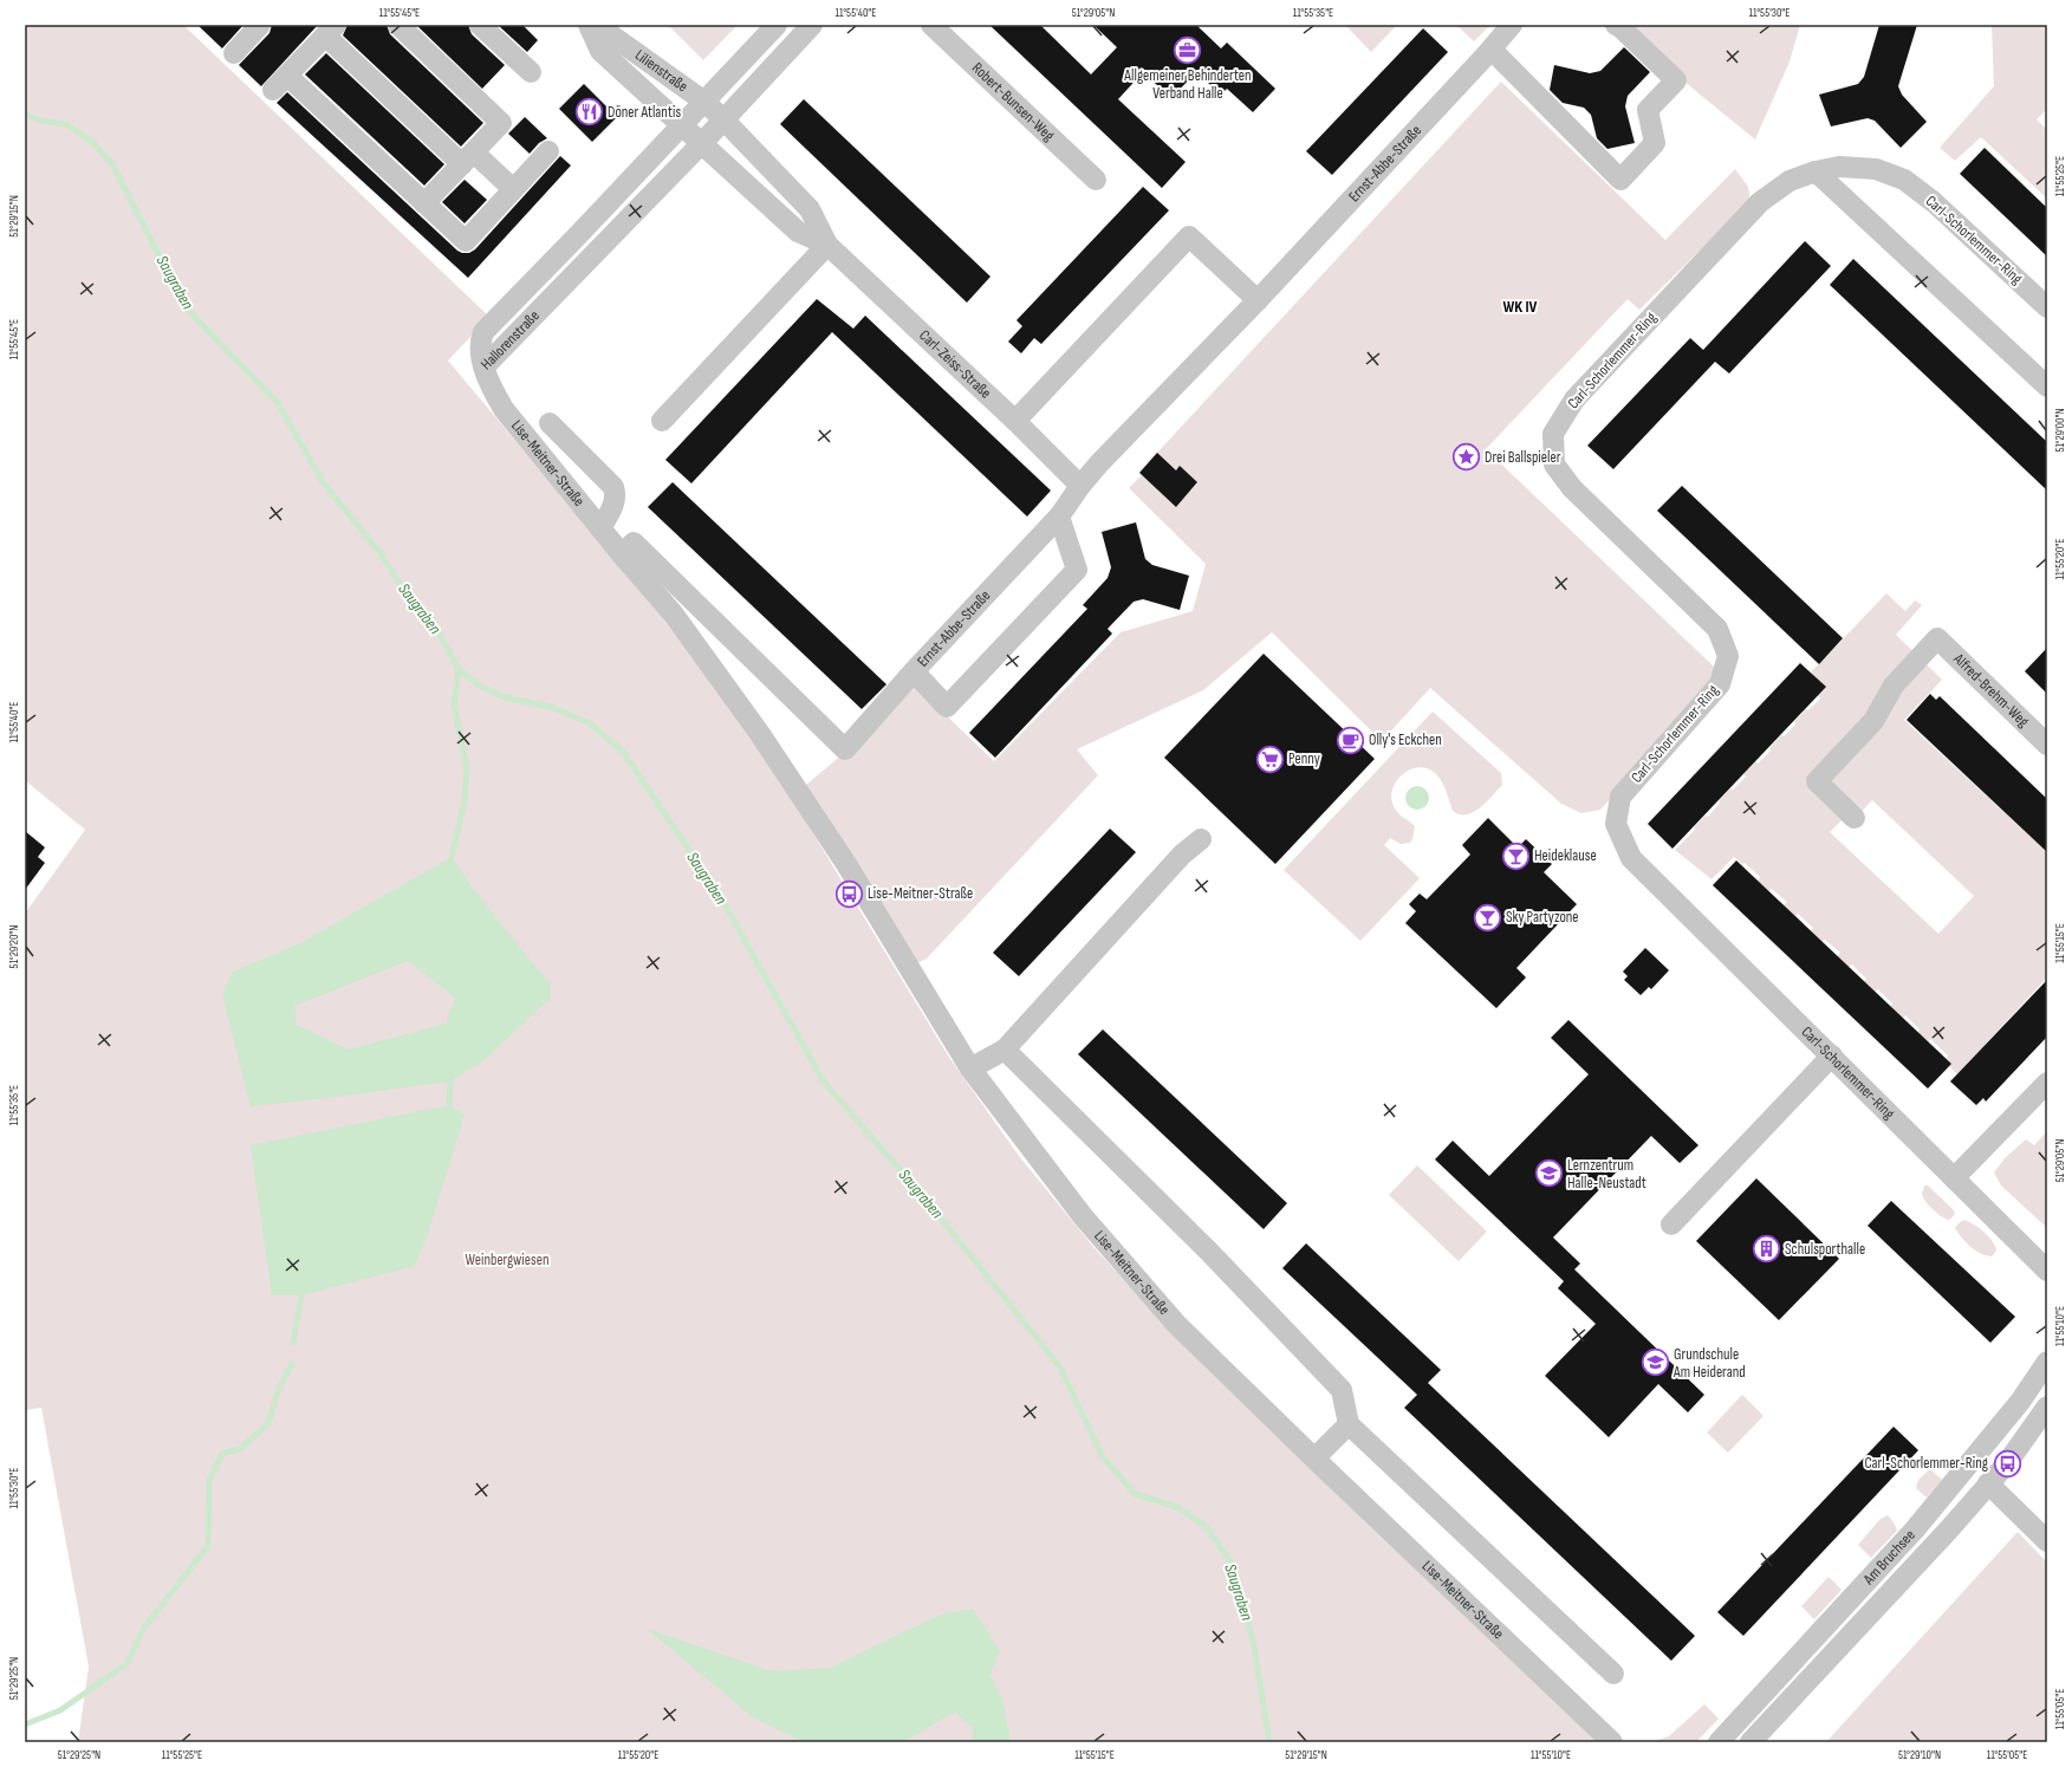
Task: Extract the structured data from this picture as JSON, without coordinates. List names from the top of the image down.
{
  "streets": {
    "street": [
      "Lilienstraße",
      "Robert-Bunsen-Weg",
      "Ernst-Abbe-Straße",
      "Carl-Schorlemmer-Ring",
      "Hallorenstraße",
      "Carl-Zeiss-Straße",
      "Lise-Meitner-Straße",
      "Alfred-Brehm-Weg",
      "Am Bruchsee"
    ]
  },
  "crossings": [
    ["Lilienstraße", "Hallorenstraße"],
    ["Lilienstraße", "Carl-Zeiss-Straße"],
    ["Ernst-Abbe-Straße", "Carl-Zeiss-Straße"],
    ["Hallorenstraße", "Carl-Zeiss-Straße"],
    ["Hallorenstraße", "Lise-Meitner-Straße"]
  ],
  "districts": ["WK IV"],
  "water": ["Saugraben"],
  "parks": ["Weinbergwiesen"],
  "places": {
    "office": ["Allgemeiner Behinderten Verband Halle"],
    "restaurant": ["Döner Atlantis"],
    "place": ["Drei Ballspieler"],
    "cafe": ["Olly's Eckchen"],
    "supermarket": ["Penny"],
    "bar": ["Heideklause", "Sky Partyzone"],
    "bus stop": ["Lise-Meitner-Straße", "Carl-Schorlemmer-Ring"],
    "school or university": ["Lernzentrum Halle-Neustadt", "Grundschule Am Heiderand"],
    "building": ["Schulsporthalle"]
  },
  "coordinates": [
    "11°55'45\"E",
    "11°55'40\"E",
    "51°29'05\"N",
    "11°55'35\"E",
    "11°55'30\"E",
    "11°55'25\"E",
    "51°29'15\"N",
    "51°29'00\"N",
    "11°55'20\"E",
    "11°55'15\"E",
    "51°29'20\"N",
    "11°55'10\"E",
    "51°29'25\"N",
    "11°55'05\"E",
    "51°29'10\"N"
  ]
}
